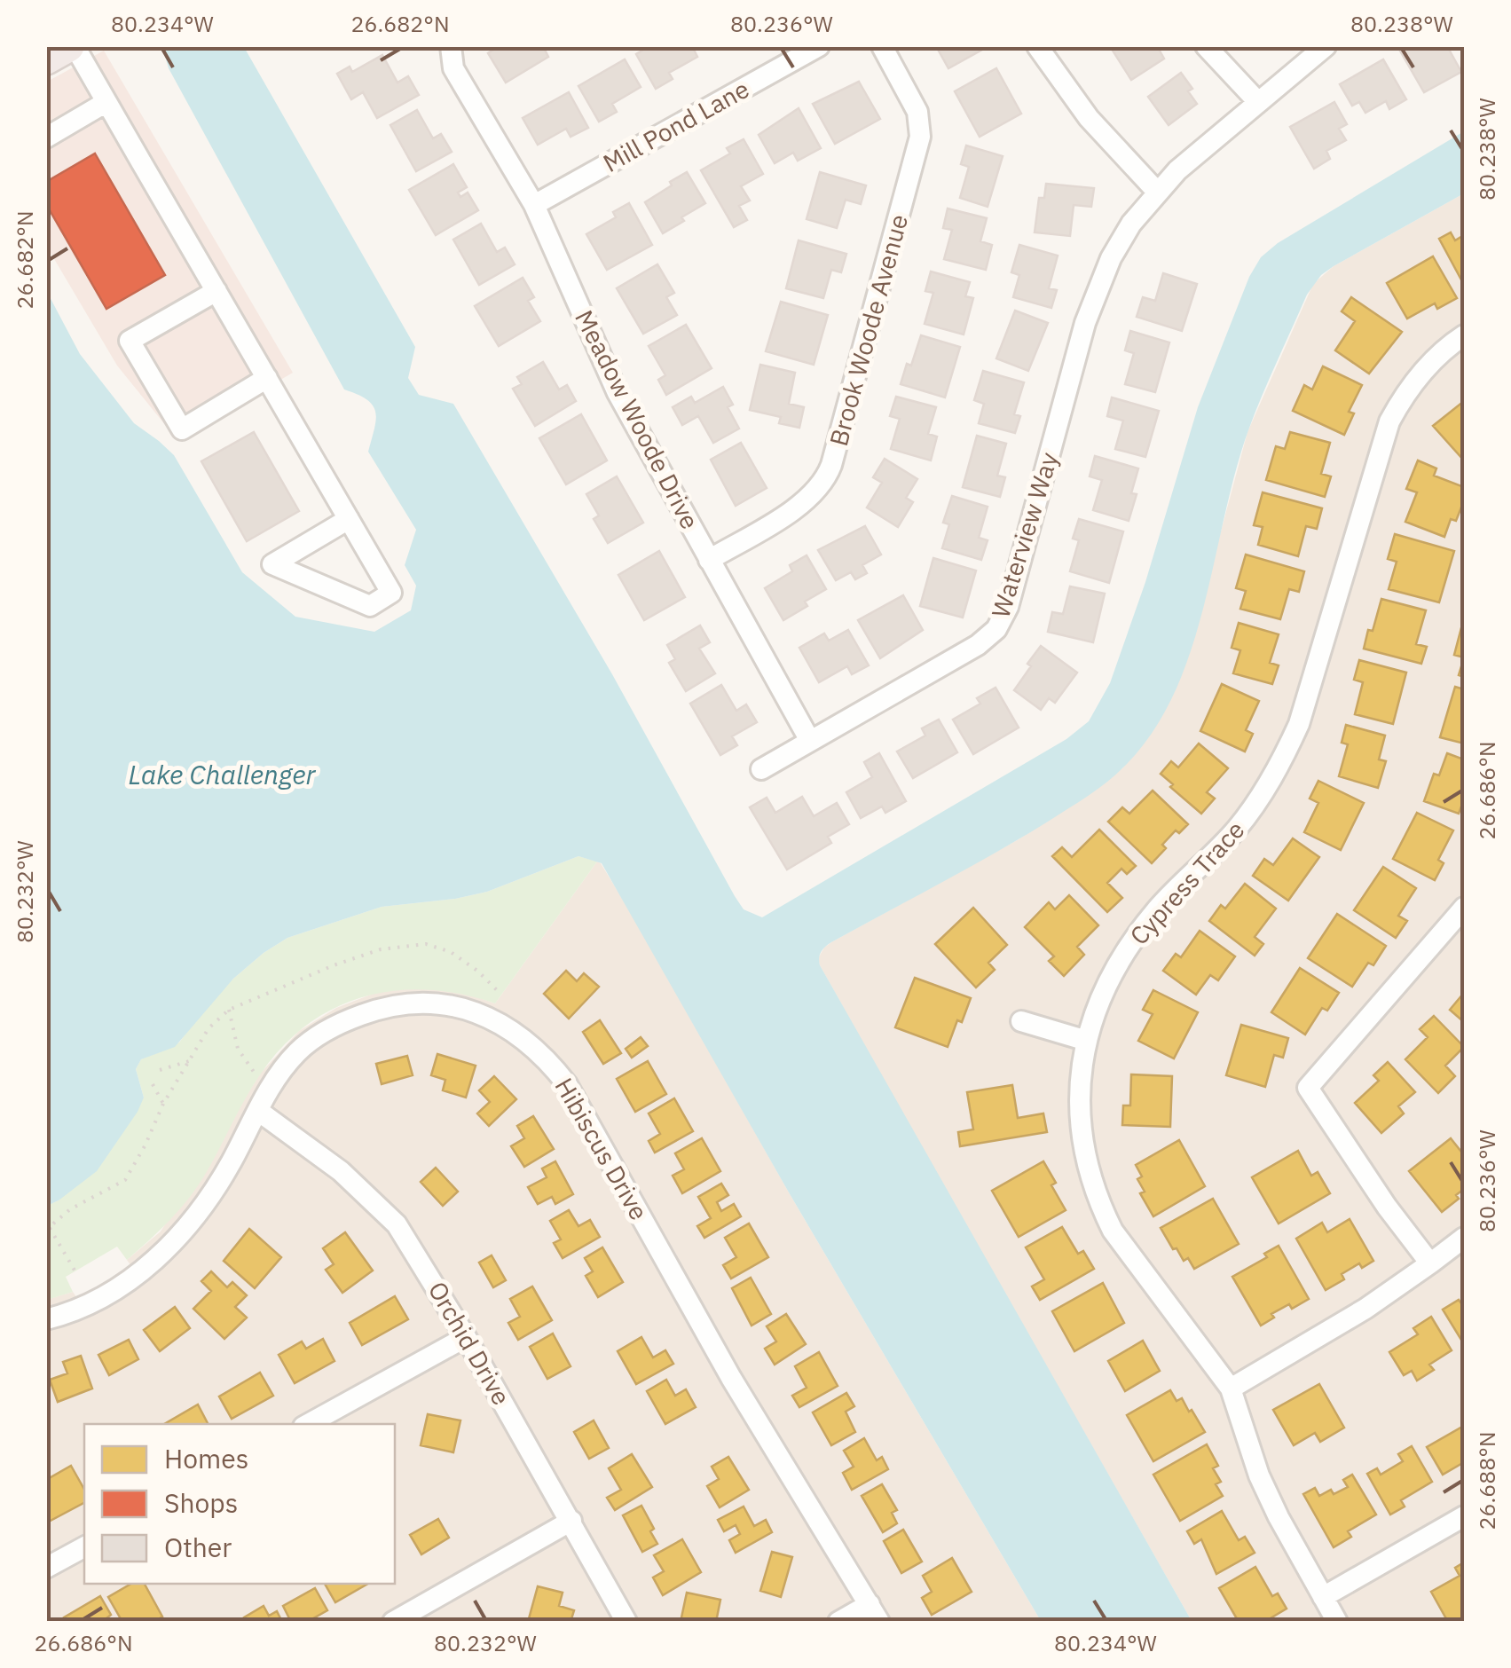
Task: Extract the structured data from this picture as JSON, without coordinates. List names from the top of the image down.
{
  "streets": {
    "street": [
      "Mill Pond Lane",
      "Brook Woode Avenue",
      "Meadow Woode Drive",
      "Waterview Way",
      "Cypress Trace",
      "Hibiscus Drive",
      "Orchid Drive"
    ]
  },
  "crossings": [
    ["Mill Pond Lane", "Meadow Woode Drive"],
    ["Brook Woode Avenue", "Meadow Woode Drive"],
    ["Meadow Woode Drive", "Waterview Way"],
    ["Hibiscus Drive", "Orchid Drive"]
  ],
  "water": ["Lake Challenger"],
  "legend": ["Homes", "Shops", "Other"],
  "coordinates": [
    "80.234°W",
    "26.682°N",
    "80.236°W",
    "80.238°W",
    "26.686°N",
    "80.232°W",
    "26.688°N"
  ]
}
